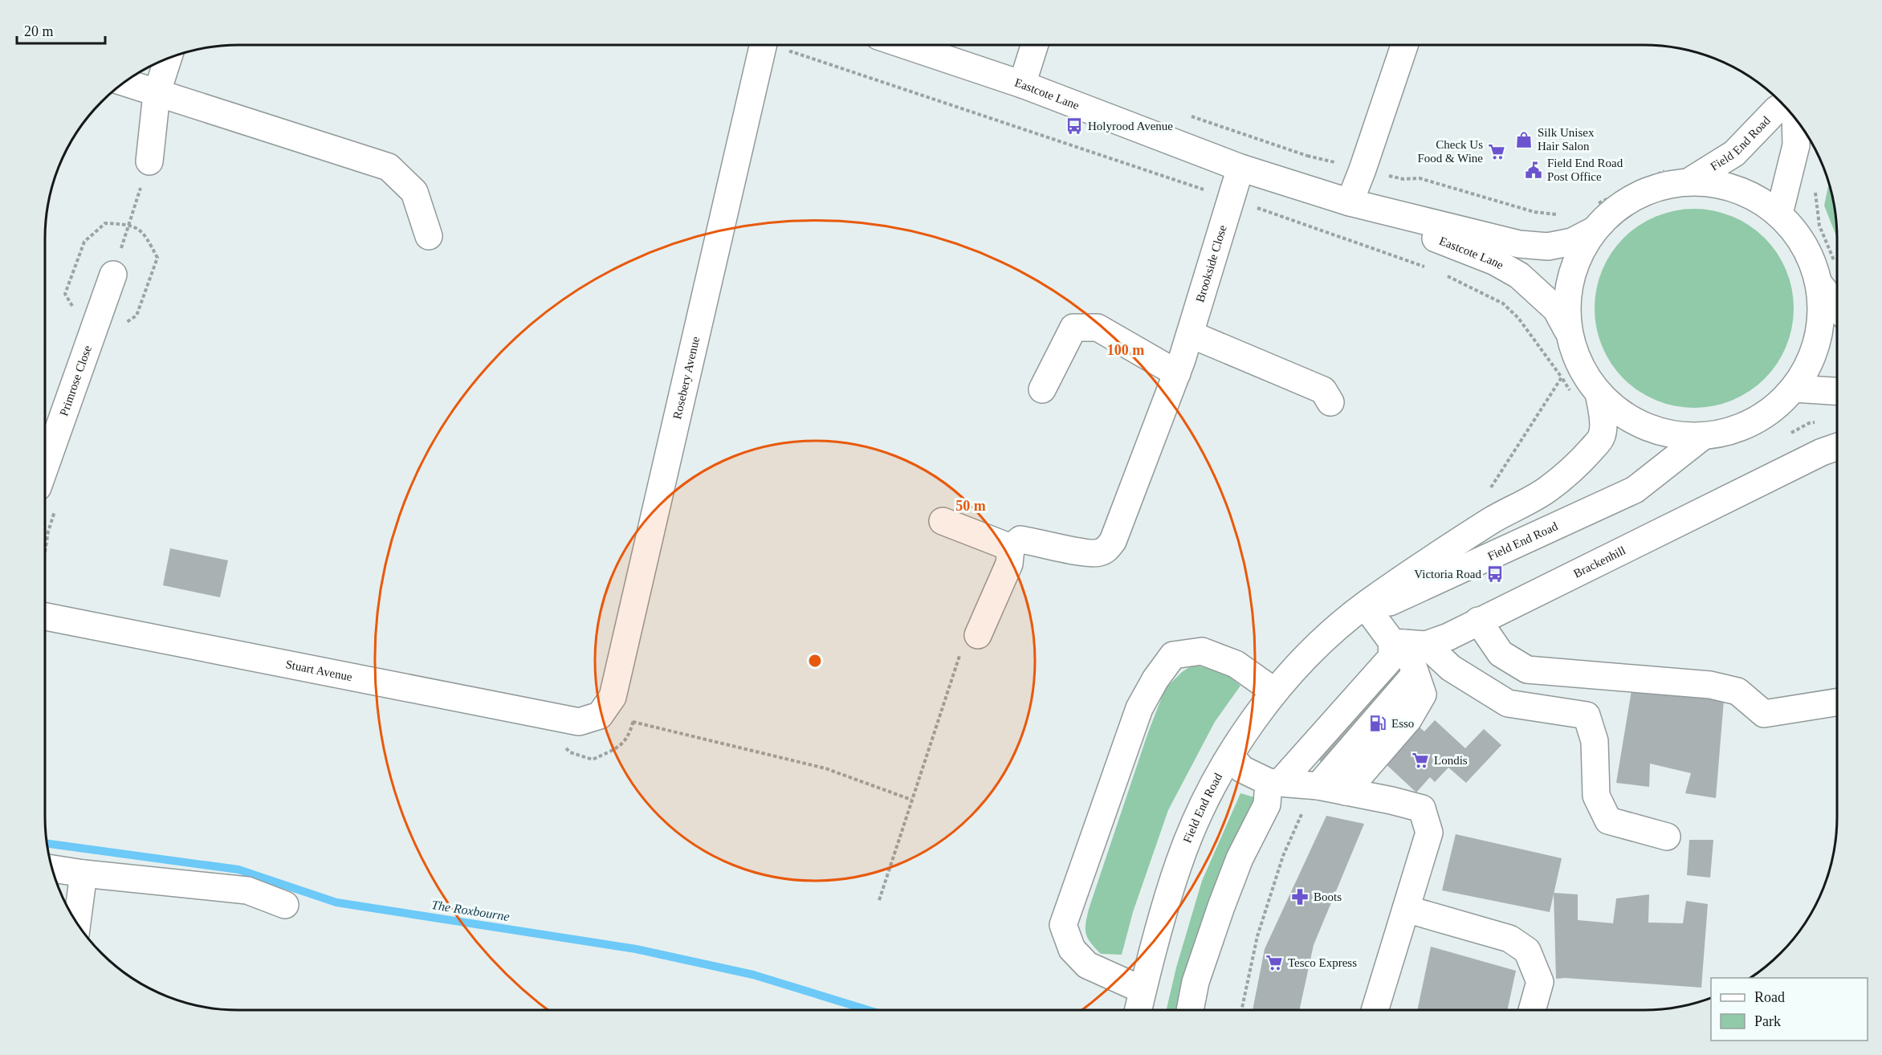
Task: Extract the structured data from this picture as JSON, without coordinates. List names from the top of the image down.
{
  "streets": {
    "street": [
      "Eastcote Lane",
      "Field End Road",
      "Brookside Close",
      "Rosebery Avenue",
      "Primrose Close",
      "Brackenhill",
      "Stuart Avenue"
    ]
  },
  "crossings": [
    ["Eastcote Lane", "Brookside Close"],
    ["Rosebery Avenue", "Stuart Avenue"]
  ],
  "water": ["The Roxbourne"],
  "places": {
    "bus stop": ["Holyrood Avenue", "Victoria Road"],
    "shop": ["Silk Unisex Hair Salon"],
    "supermarket": ["Check Us Food & Wine", "Londis", "Tesco Express"],
    "public building": ["Field End Road Post Office"],
    "fuel station": ["Esso"],
    "pharmacy": ["Boots"]
  },
  "legend": ["Road", "Park"],
  "scale_bar": "20 m",
  "rings": ["100 m", "50 m"]
}
